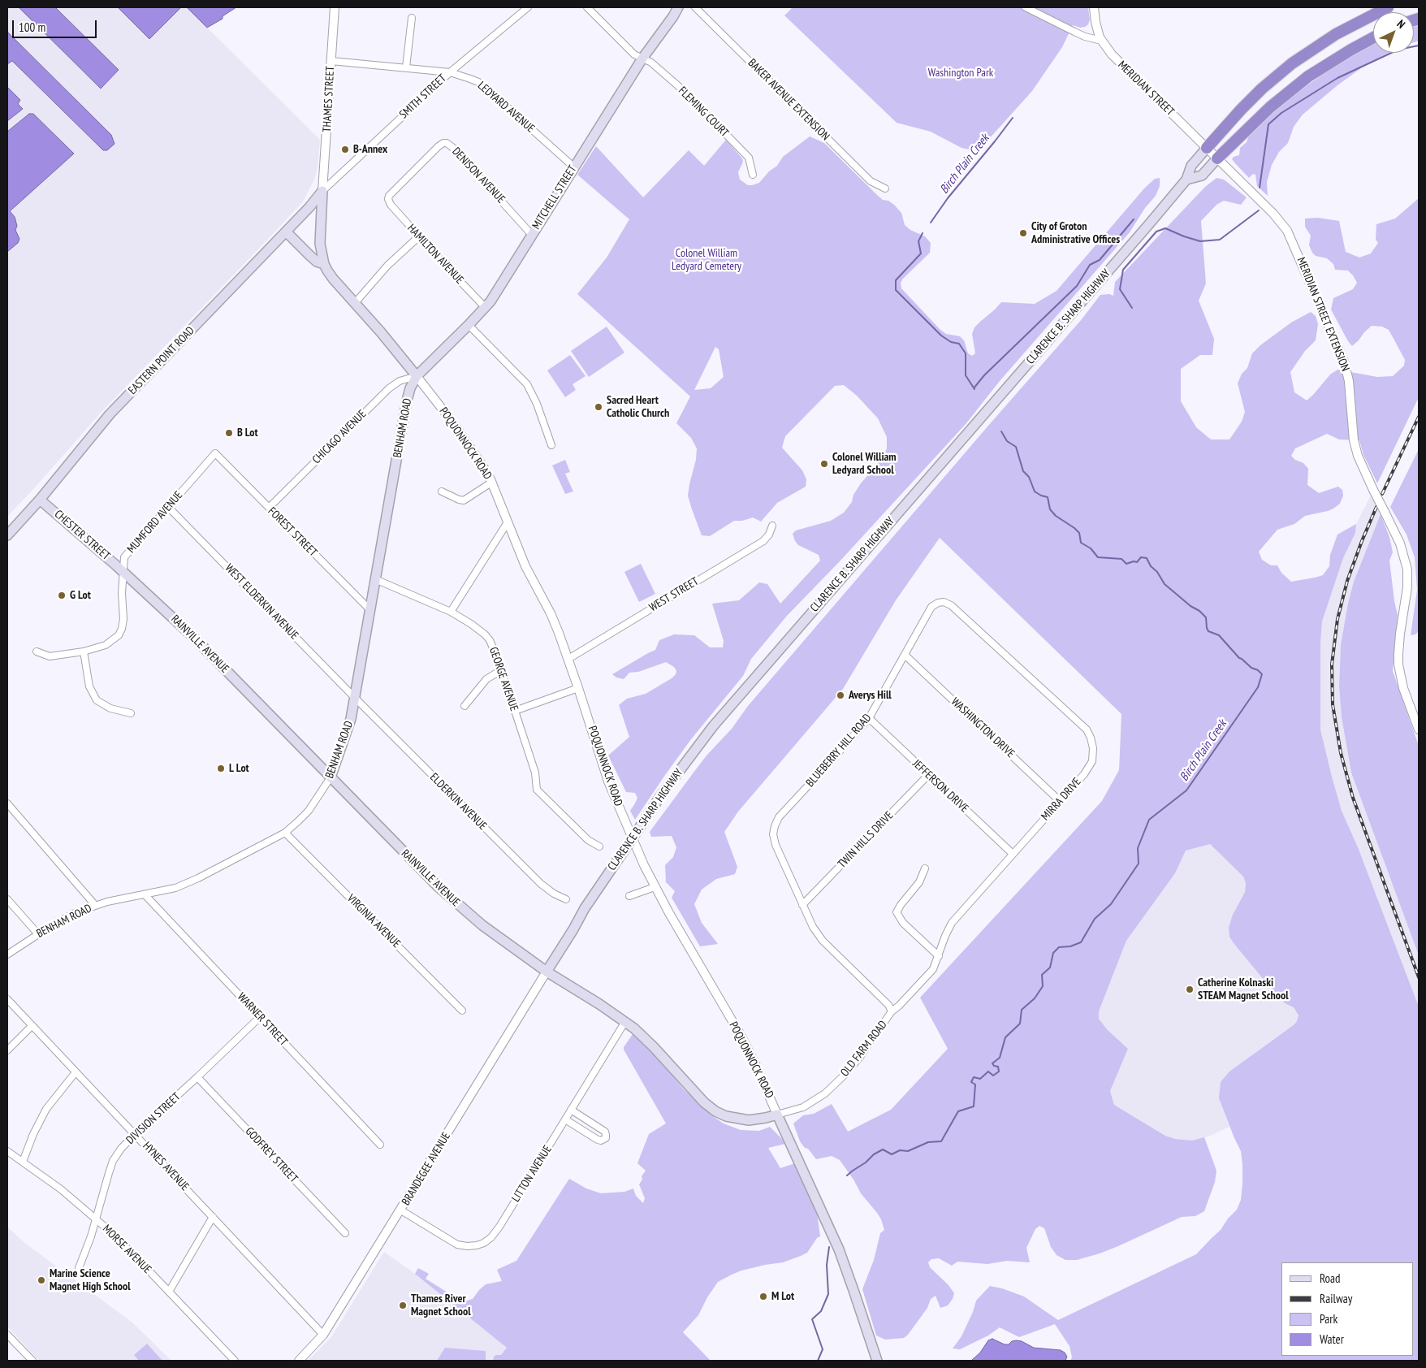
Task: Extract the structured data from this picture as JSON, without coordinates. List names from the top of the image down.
{
  "streets": {
    "main road": [
      "MITCHELL STREET",
      "CLARENCE B. SHARP HIGHWAY",
      "EASTERN POINT ROAD",
      "BENHAM ROAD",
      "POQUONNOCK ROAD",
      "CHESTER STREET",
      "RAINVILLE AVENUE"
    ],
    "street": [
      "MERIDIAN STREET",
      "SMITH STREET",
      "THAMES STREET",
      "BAKER AVENUE EXTENSION",
      "LEDYARD AVENUE",
      "FLEMING COURT",
      "DENISON AVENUE",
      "HAMILTON AVENUE",
      "MERIDIAN STREET EXTENSION",
      "CHICAGO AVENUE",
      "MUMFORD AVENUE",
      "FOREST STREET",
      "WEST STREET",
      "WEST ELDERKIN AVENUE",
      "GEORGE AVENUE",
      "WASHINGTON DRIVE",
      "BLUEBERRY HILL ROAD",
      "JEFFERSON DRIVE",
      "MIRRA DRIVE",
      "ELDERKIN AVENUE",
      "TWIN HILLS DRIVE",
      "VIRGINIA AVENUE",
      "WARNER STREET",
      "OLD FARM ROAD",
      "DIVISION STREET",
      "GODFREY STREET",
      "HYNES AVENUE",
      "BRANDEGEE AVENUE",
      "LITTON AVENUE",
      "MORSE AVENUE"
    ]
  },
  "crossings": [
    ["MERIDIAN STREET", "MERIDIAN STREET EXTENSION"],
    ["MERIDIAN STREET", "CLARENCE B. SHARP HIGHWAY"],
    ["SMITH STREET", "THAMES STREET"],
    ["SMITH STREET", "LEDYARD AVENUE"],
    ["SMITH STREET", "EASTERN POINT ROAD"],
    ["SMITH STREET", "POQUONNOCK ROAD"],
    ["THAMES STREET", "LEDYARD AVENUE"],
    ["THAMES STREET", "EASTERN POINT ROAD"],
    ["THAMES STREET", "POQUONNOCK ROAD"],
    ["LEDYARD AVENUE", "MITCHELL STREET"],
    ["FLEMING COURT", "MITCHELL STREET"],
    ["DENISON AVENUE", "MITCHELL STREET"],
    ["DENISON AVENUE", "HAMILTON AVENUE"],
    ["MITCHELL STREET", "HAMILTON AVENUE"],
    ["MITCHELL STREET", "BENHAM ROAD"],
    ["MITCHELL STREET", "CHICAGO AVENUE"],
    ["MITCHELL STREET", "POQUONNOCK ROAD"],
    ["MERIDIAN STREET EXTENSION", "CLARENCE B. SHARP HIGHWAY"],
    ["CLARENCE B. SHARP HIGHWAY", "RAINVILLE AVENUE"],
    ["CLARENCE B. SHARP HIGHWAY", "BRANDEGEE AVENUE"],
    ["EASTERN POINT ROAD", "POQUONNOCK ROAD"],
    ["EASTERN POINT ROAD", "CHESTER STREET"],
    ["BENHAM ROAD", "CHICAGO AVENUE"],
    ["BENHAM ROAD", "POQUONNOCK ROAD"],
    ["BENHAM ROAD", "FOREST STREET"],
    ["BENHAM ROAD", "WEST ELDERKIN AVENUE"],
    ["BENHAM ROAD", "RAINVILLE AVENUE"],
    ["BENHAM ROAD", "GEORGE AVENUE"],
    ["BENHAM ROAD", "ELDERKIN AVENUE"],
    ["BENHAM ROAD", "VIRGINIA AVENUE"],
    ["BENHAM ROAD", "WARNER STREET"],
    ["CHICAGO AVENUE", "POQUONNOCK ROAD"],
    ["CHICAGO AVENUE", "FOREST STREET"],
    ["POQUONNOCK ROAD", "WEST STREET"],
    ["POQUONNOCK ROAD", "RAINVILLE AVENUE"],
    ["POQUONNOCK ROAD", "OLD FARM ROAD"],
    ["MUMFORD AVENUE", "FOREST STREET"],
    ["MUMFORD AVENUE", "CHESTER STREET"],
    ["MUMFORD AVENUE", "WEST ELDERKIN AVENUE"],
    ["MUMFORD AVENUE", "RAINVILLE AVENUE"],
    ["CHESTER STREET", "RAINVILLE AVENUE"],
    ["WEST ELDERKIN AVENUE", "ELDERKIN AVENUE"],
    ["RAINVILLE AVENUE", "OLD FARM ROAD"],
    ["RAINVILLE AVENUE", "BRANDEGEE AVENUE"],
    ["RAINVILLE AVENUE", "LITTON AVENUE"],
    ["WASHINGTON DRIVE", "BLUEBERRY HILL ROAD"],
    ["WASHINGTON DRIVE", "MIRRA DRIVE"],
    ["BLUEBERRY HILL ROAD", "JEFFERSON DRIVE"],
    ["BLUEBERRY HILL ROAD", "MIRRA DRIVE"],
    ["BLUEBERRY HILL ROAD", "TWIN HILLS DRIVE"],
    ["BLUEBERRY HILL ROAD", "OLD FARM ROAD"],
    ["JEFFERSON DRIVE", "MIRRA DRIVE"],
    ["JEFFERSON DRIVE", "TWIN HILLS DRIVE"],
    ["MIRRA DRIVE", "OLD FARM ROAD"],
    ["TWIN HILLS DRIVE", "OLD FARM ROAD"],
    ["WARNER STREET", "DIVISION STREET"],
    ["DIVISION STREET", "GODFREY STREET"],
    ["DIVISION STREET", "HYNES AVENUE"],
    ["DIVISION STREET", "MORSE AVENUE"],
    ["HYNES AVENUE", "BRANDEGEE AVENUE"],
    ["BRANDEGEE AVENUE", "LITTON AVENUE"]
  ],
  "water": ["Birch Plain Creek"],
  "parks": ["Washington Park", "Colonel William Ledyard Cemetery"],
  "places": [
    "B-Annex",
    "City of Groton Administrative Offices",
    "Sacred Heart Catholic Church",
    "B Lot",
    "Colonel William Ledyard School",
    "G Lot",
    "Averys Hill",
    "L Lot",
    "Catherine Kolnaski STEAM Magnet School",
    "Marine Science Magnet High School",
    "M Lot",
    "Thames River Magnet School"
  ],
  "legend": [
    "Road",
    "Railway",
    "Park",
    "Water"
  ],
  "scale_bar": "100 m",
  "north": "top right"
}
